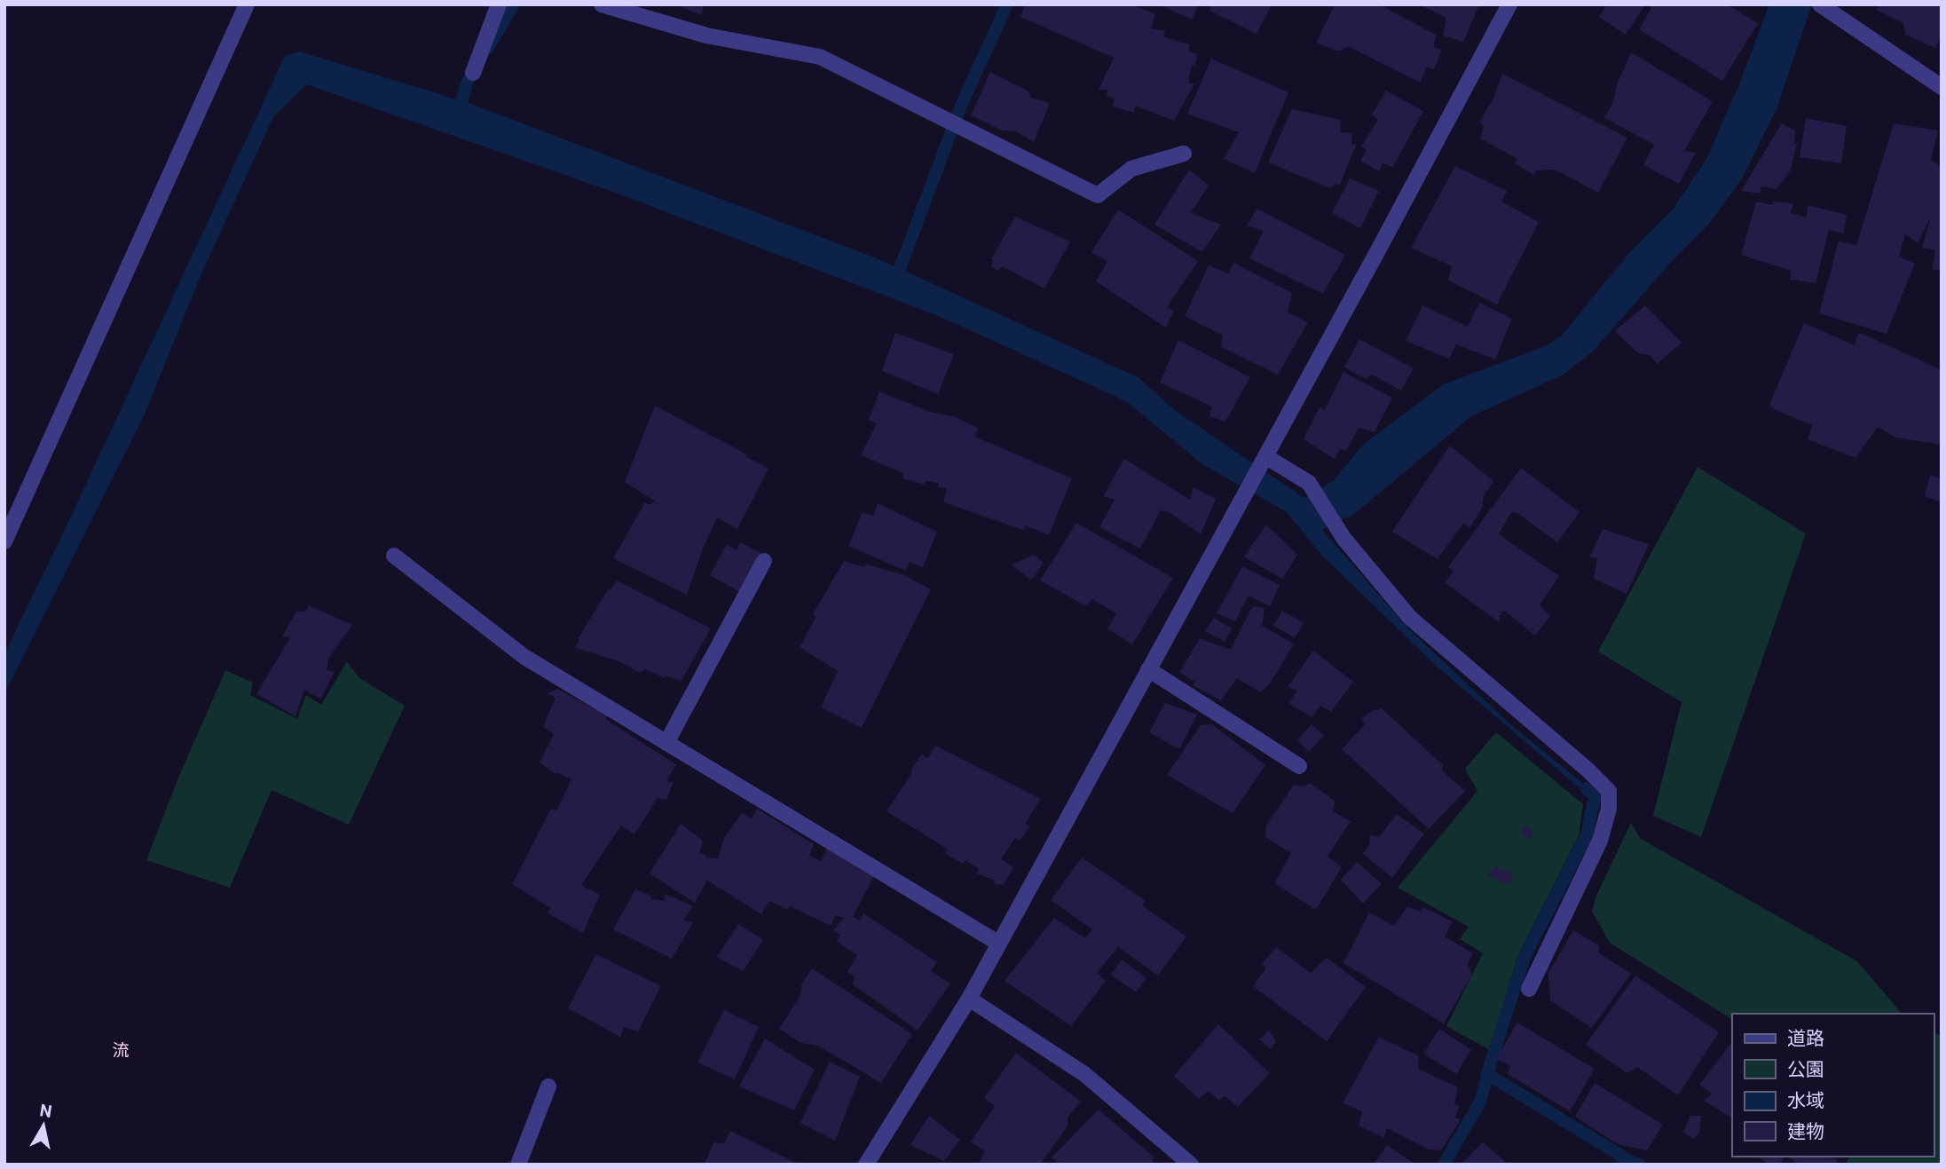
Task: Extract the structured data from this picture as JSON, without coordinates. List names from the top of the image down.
{
  "districts": ["流"],
  "legend": [
    "道路",
    "公園",
    "水域",
    "建物"
  ],
  "north": "top"
}
